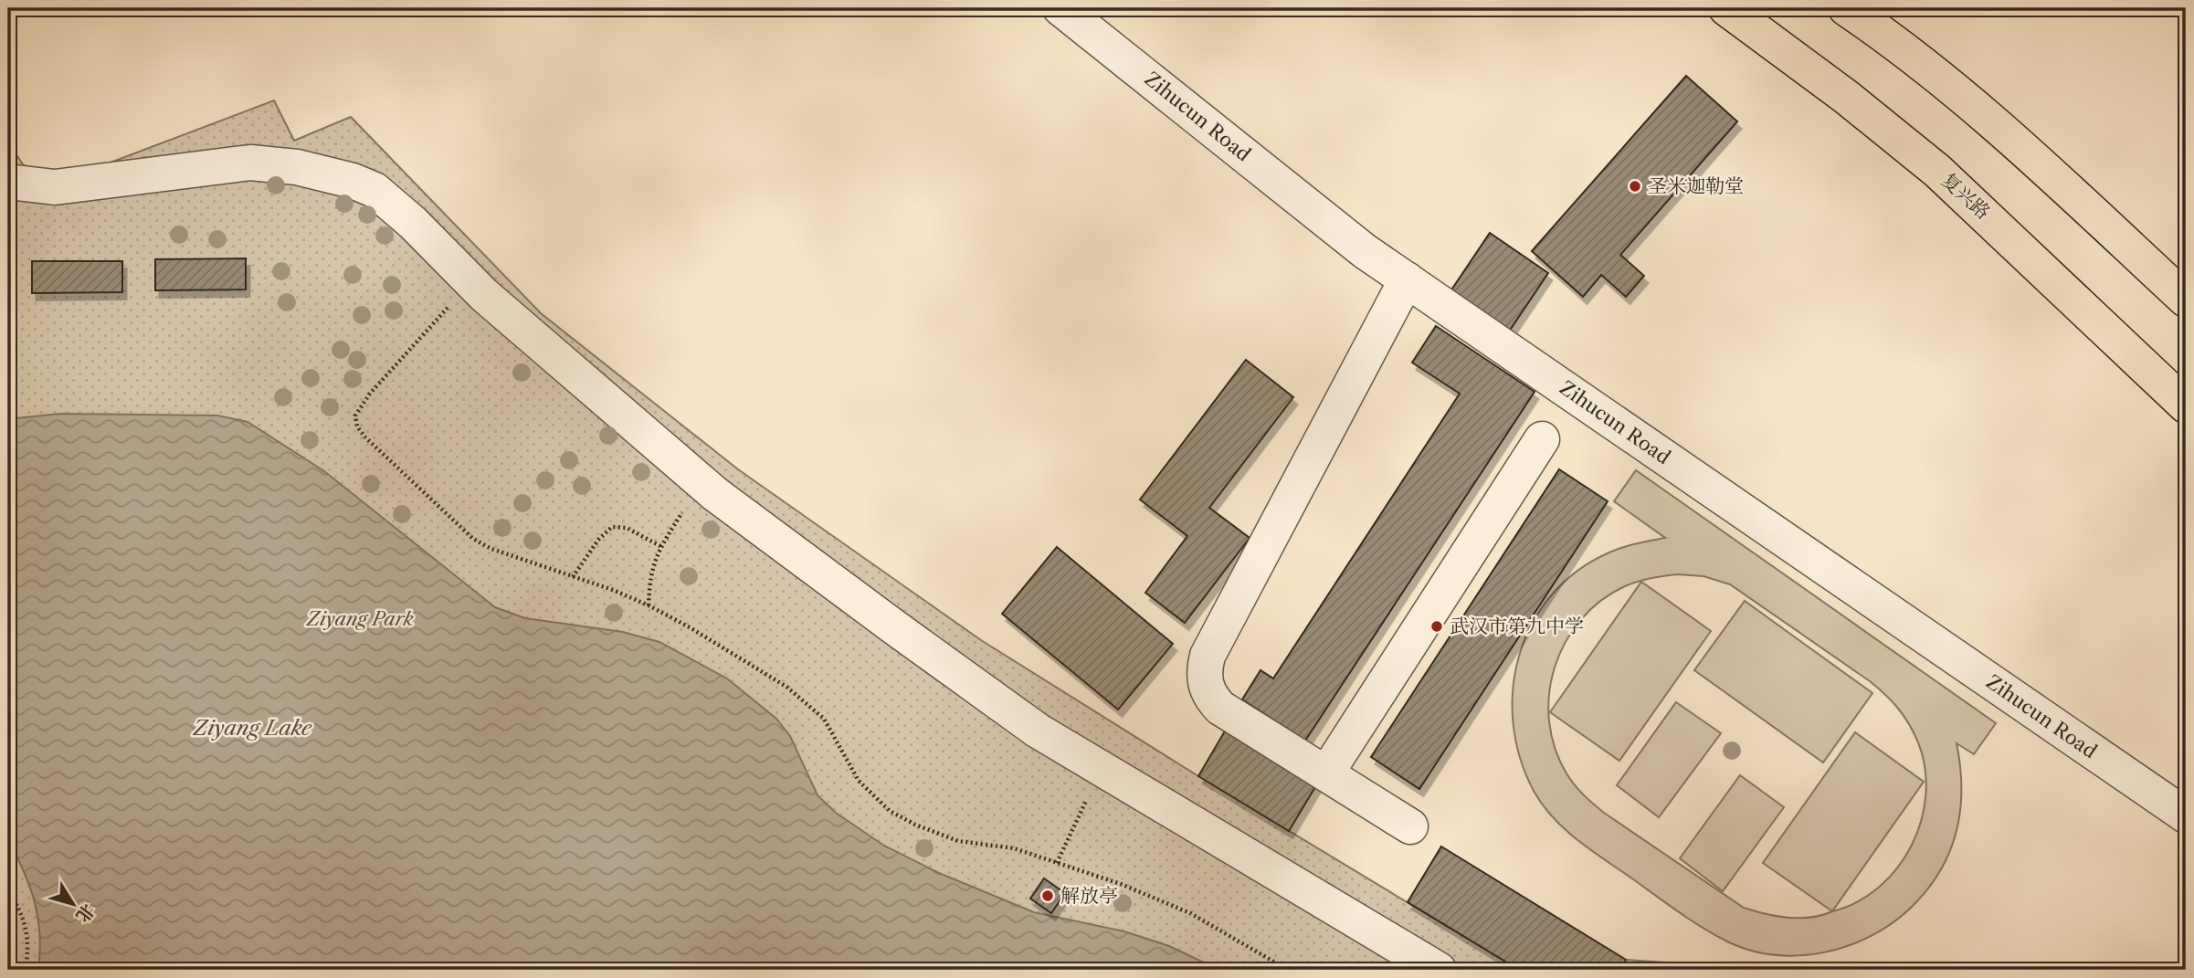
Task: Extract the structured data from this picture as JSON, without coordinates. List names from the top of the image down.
{
  "streets": {
    "main road": ["复兴路"],
    "street": ["Zihucun Road"]
  },
  "water": ["Ziyang Lake"],
  "parks": ["Ziyang Park"],
  "places": ["圣米迦勒堂", "武汉市第九中学", "解放亭"],
  "north": "bottom right"
}
